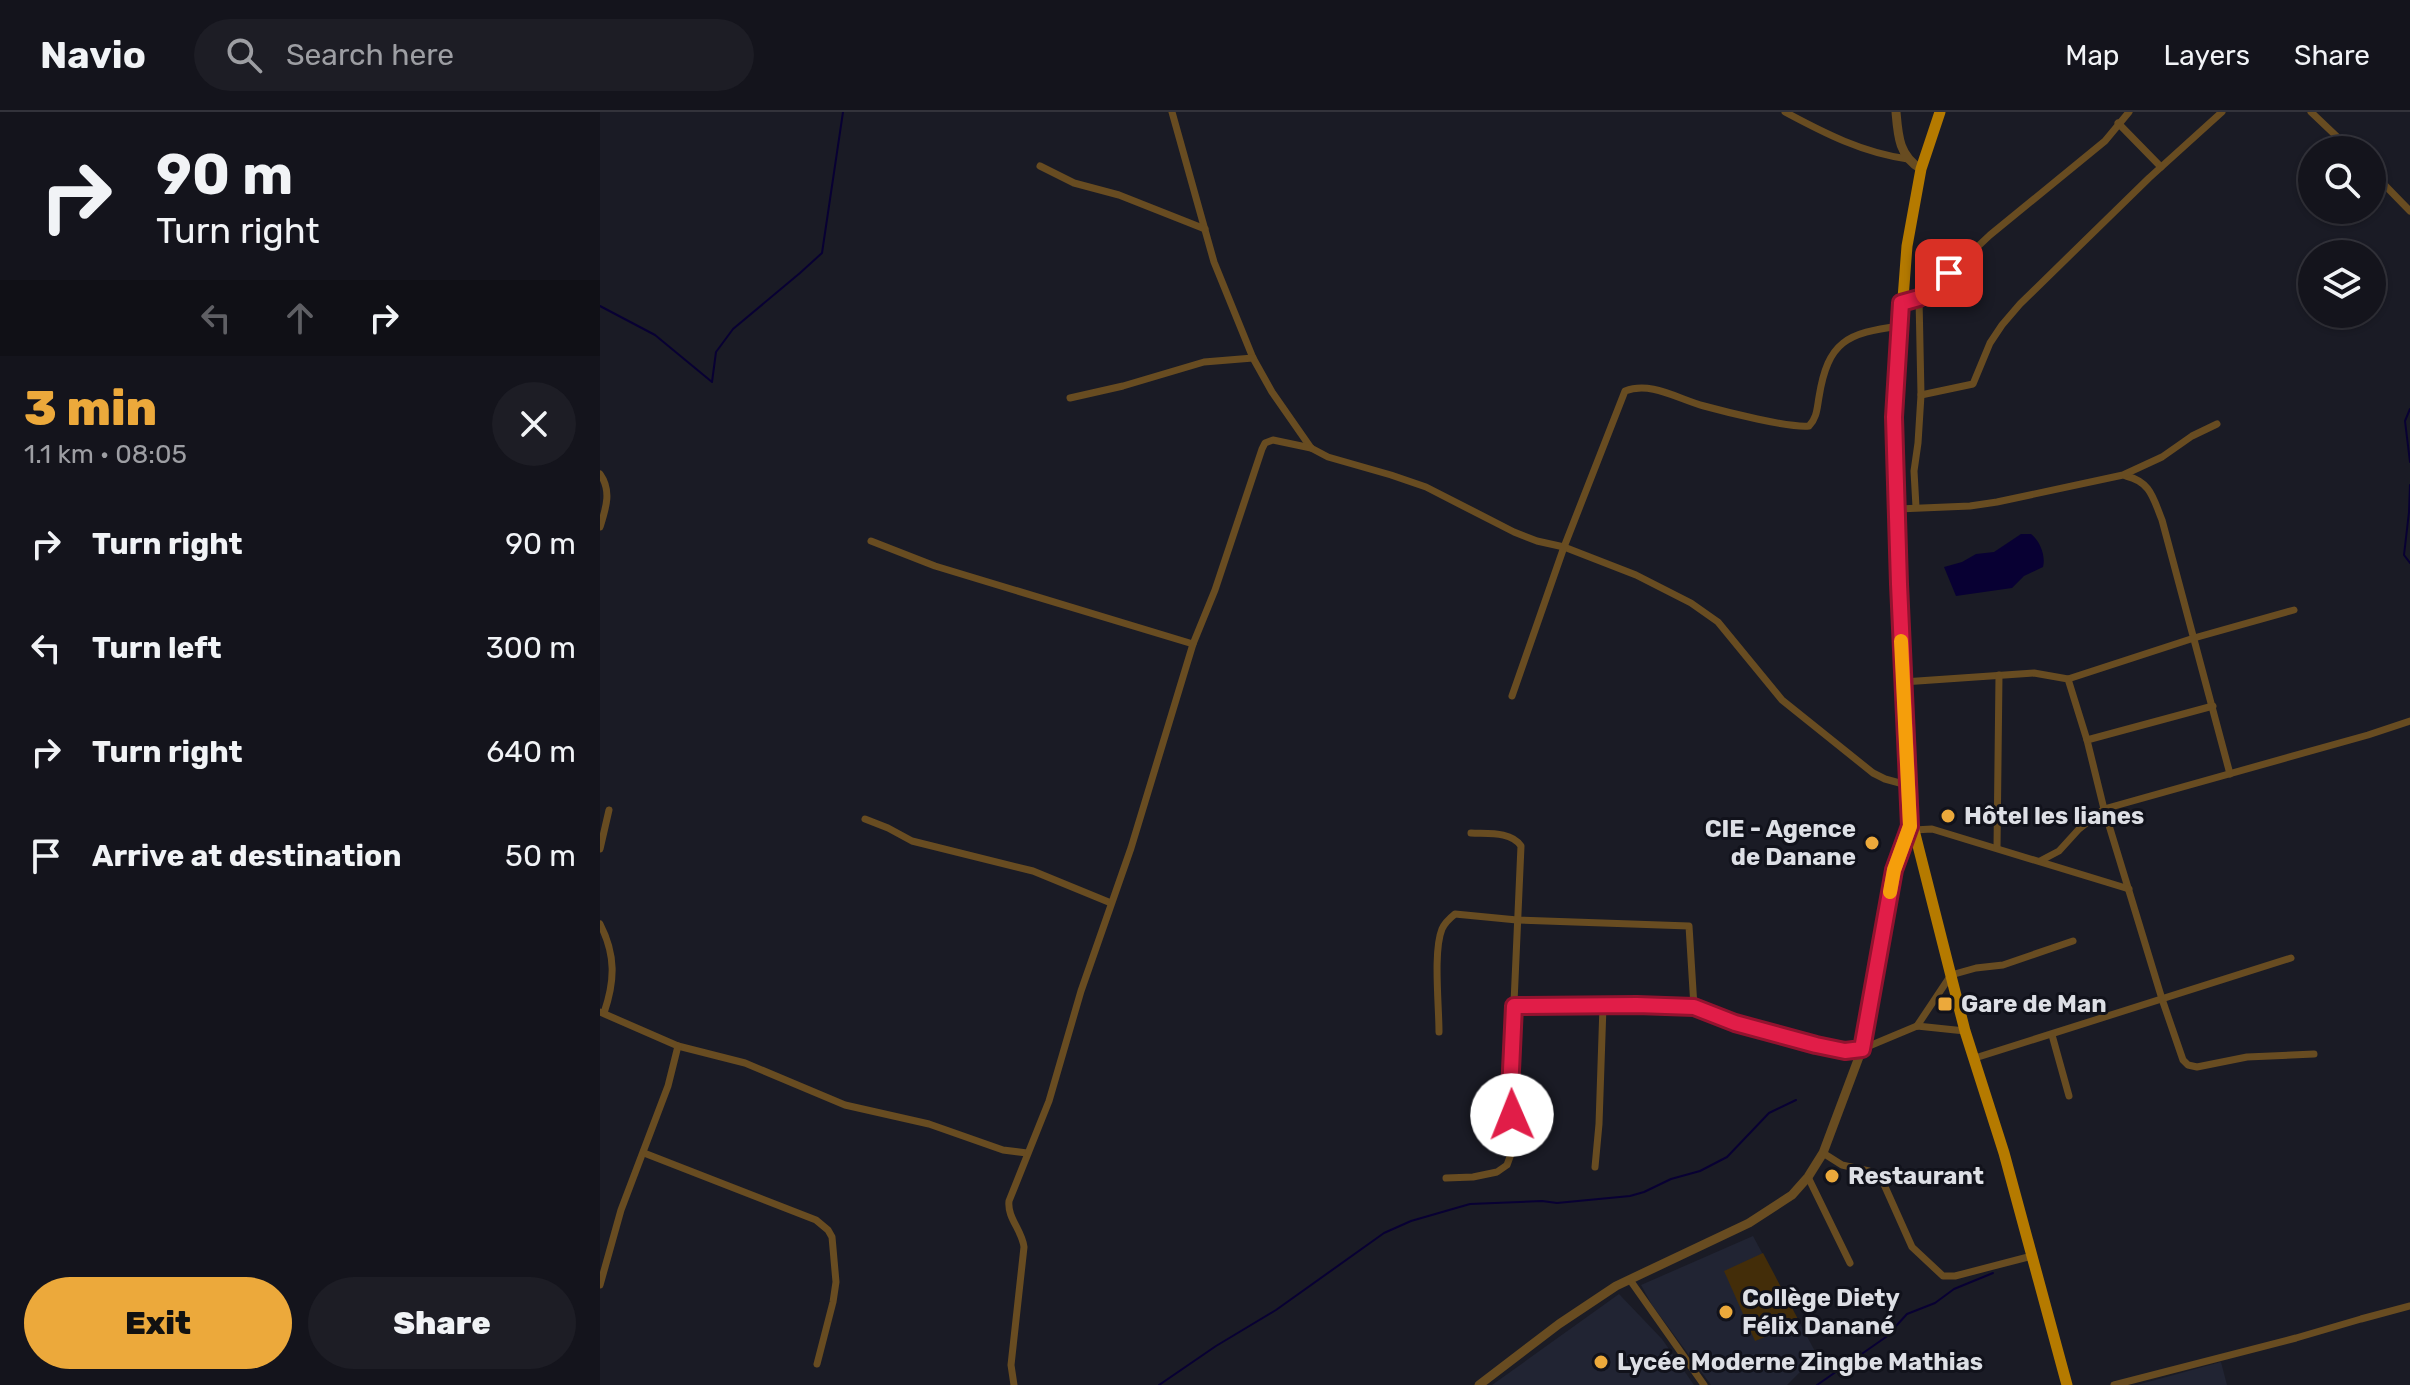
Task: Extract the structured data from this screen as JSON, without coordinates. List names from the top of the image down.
{
  "places": {
    "other": [
      "Hôtel les lianes",
      "CIE - Agence de Danane",
      "Restaurant",
      "Collège Diety Félix Danané",
      "Lycée Moderne Zingbe Mathias"
    ],
    "transit": ["Gare de Man"]
  },
  "page": {
    "header": "Navio",
    "search": "Search here",
    "nav": ["Map", "Layers", "Share"],
    "turn": ["90 m", "Turn right"],
    "heading": ["3 min", "1.1 km · 08:05"],
    "list": [
      {
        "name": "Turn right",
        "value": "90 m"
      },
      {
        "name": "Turn left",
        "value": "300 m"
      },
      {
        "name": "Turn right",
        "value": "640 m"
      },
      {
        "name": "Arrive at destination",
        "value": "50 m"
      }
    ],
    "buttons": ["Exit", "Share"]
  }
}
